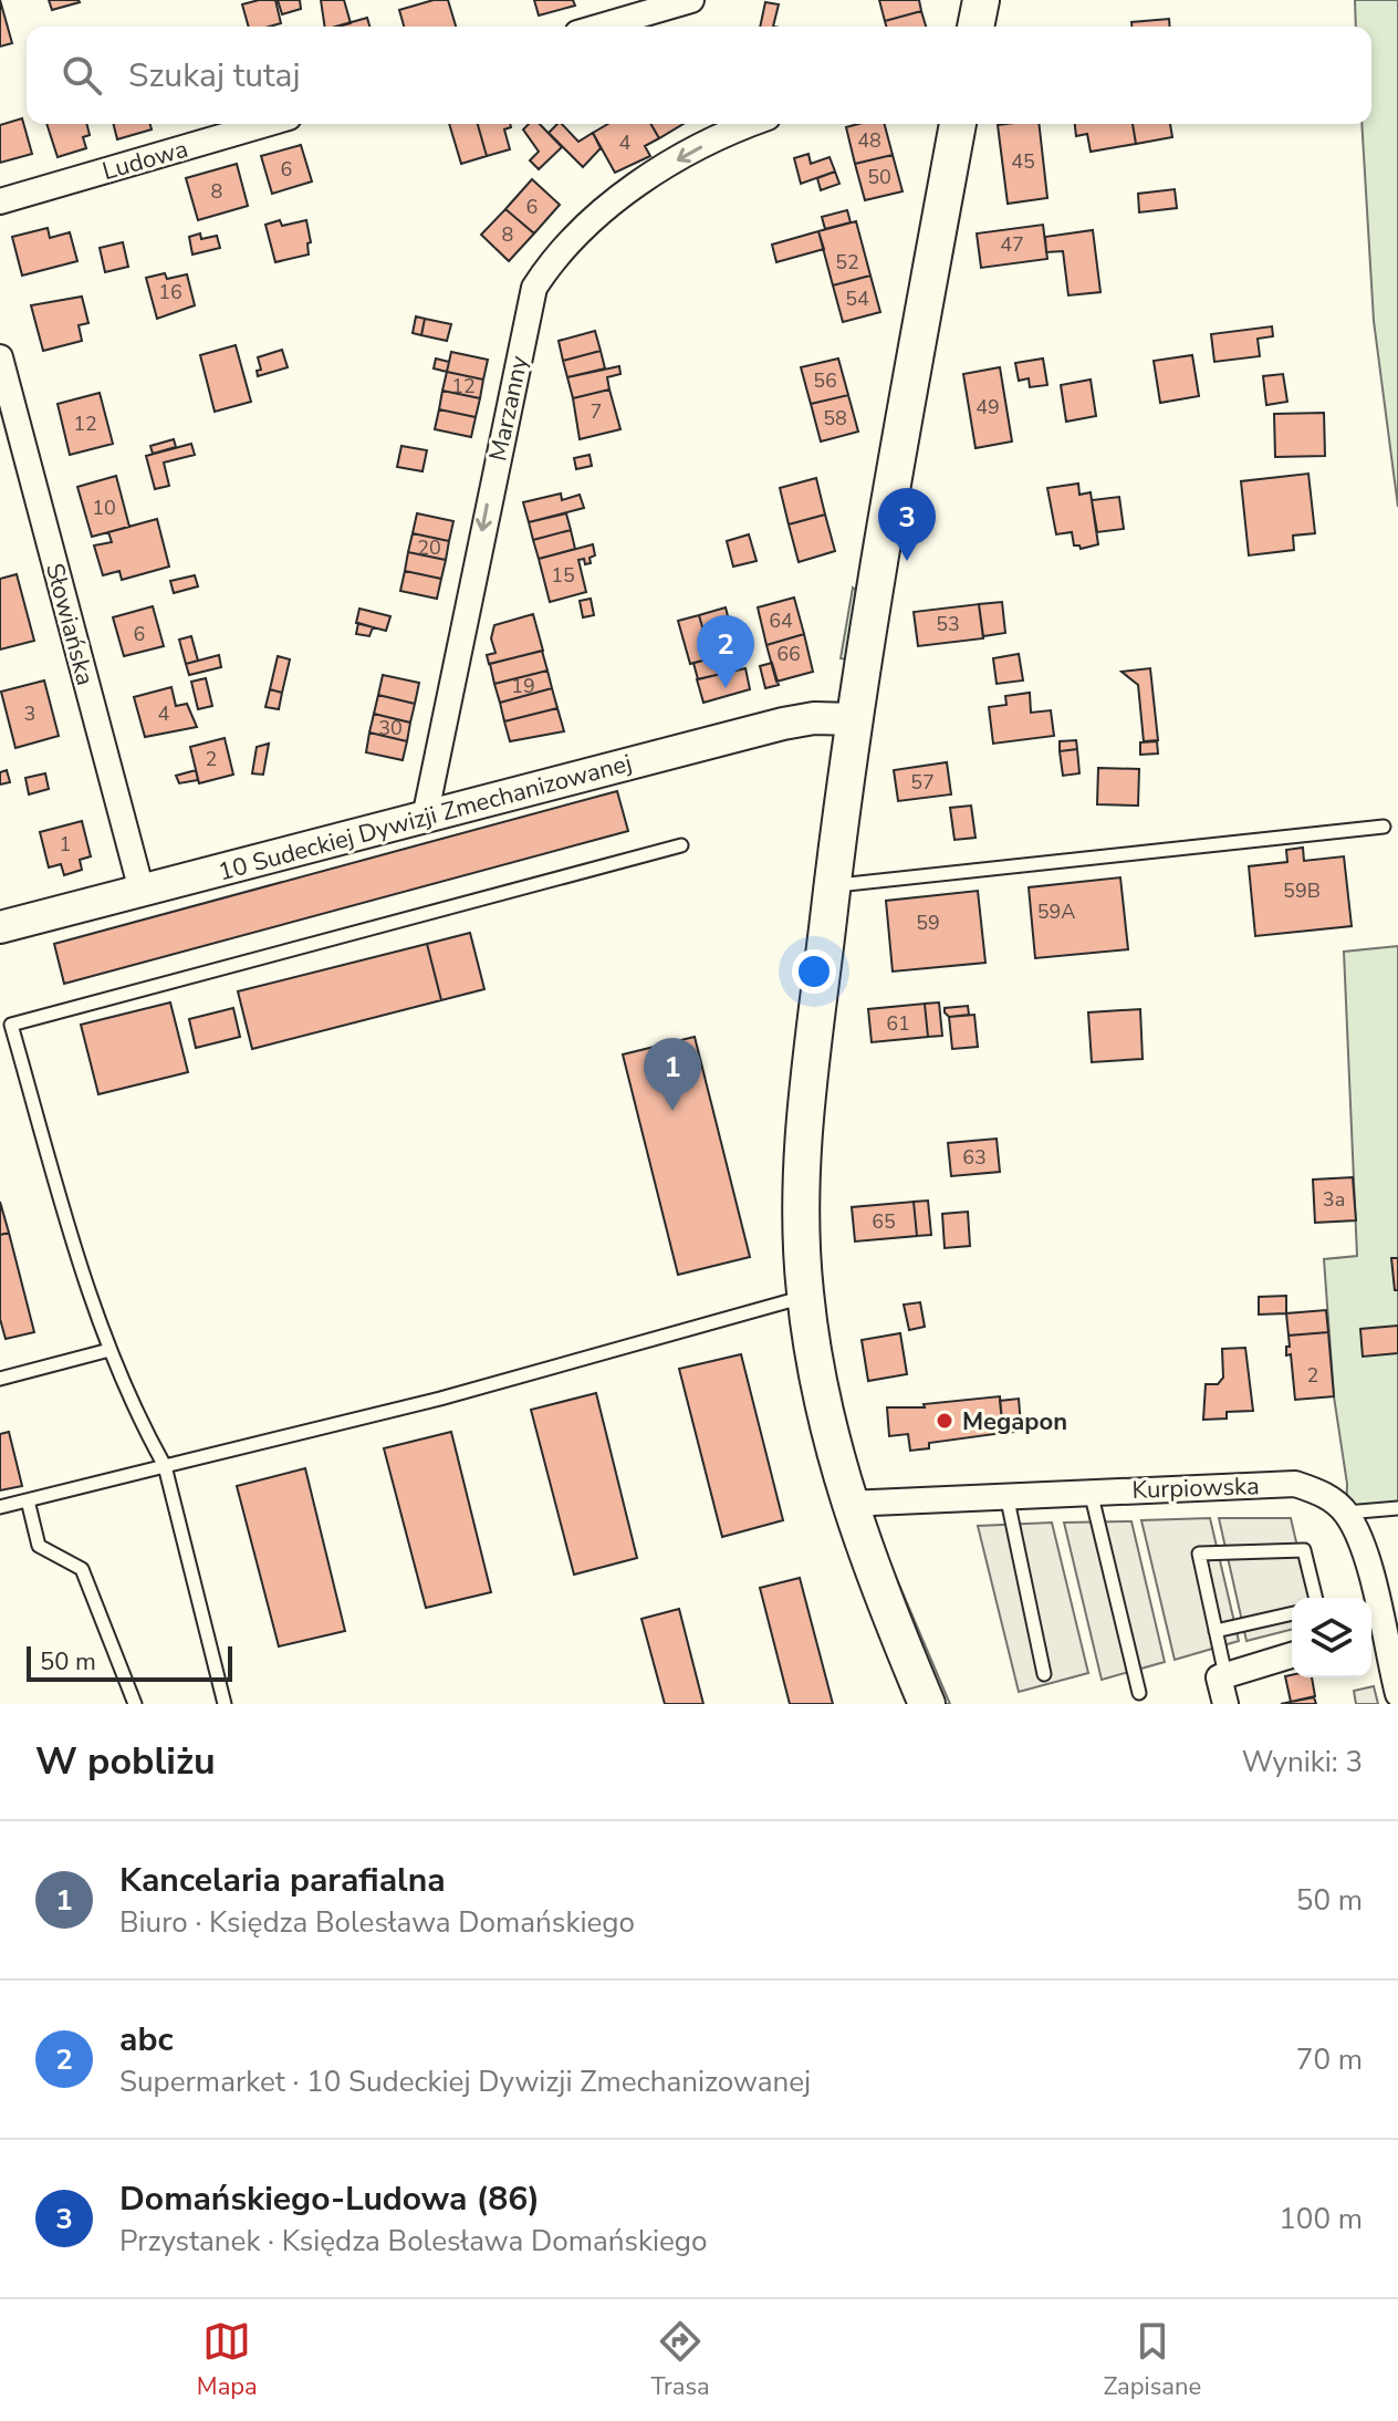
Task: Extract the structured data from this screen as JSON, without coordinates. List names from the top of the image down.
{
  "streets": {
    "street": [
      "Ludowa",
      "Marzanny",
      "Słowiańska",
      "10 Sudeckiej Dywizji Zmechanizowanej",
      "Kurpiowska"
    ]
  },
  "crossings": [
    ["Marzanny", "10 Sudeckiej Dywizji Zmechanizowanej"],
    ["Słowiańska", "10 Sudeckiej Dywizji Zmechanizowanej"]
  ],
  "one_way": ["Marzanny"],
  "places": ["Megapon"],
  "house_numbers": [
    "48",
    "4",
    "45",
    "6",
    "50",
    "8",
    "6",
    "8",
    "47",
    "52",
    "16",
    "54",
    "56",
    "12",
    "49",
    "7",
    "58",
    "12",
    "10",
    "20",
    "15",
    "64",
    "53",
    "6",
    "66",
    "19",
    "3",
    "4",
    "30",
    "2",
    "57",
    "1",
    "59B",
    "59A",
    "59",
    "61",
    "63",
    "3a",
    "65",
    "2"
  ],
  "scale_bar": "50 m",
  "page": {
    "search": "Szukaj tutaj",
    "pins": ["3", "2", "1"],
    "scale": "50 m",
    "heading": ["W pobliżu", "Wyniki: 3"],
    "list": [
      {
        "mark": "1",
        "name": "Kancelaria parafialna",
        "note": "Biuro · Księdza Bolesława Domańskiego",
        "value": "50 m"
      },
      {
        "mark": "2",
        "name": "abc",
        "note": "Supermarket · 10 Sudeckiej Dywizji Zmechanizowanej",
        "value": "70 m"
      },
      {
        "mark": "3",
        "name": "Domańskiego-Ludowa (86)",
        "note": "Przystanek · Księdza Bolesława Domańskiego",
        "value": "100 m"
      }
    ],
    "nav": ["Mapa", "Trasa", "Zapisane"]
  }
}
